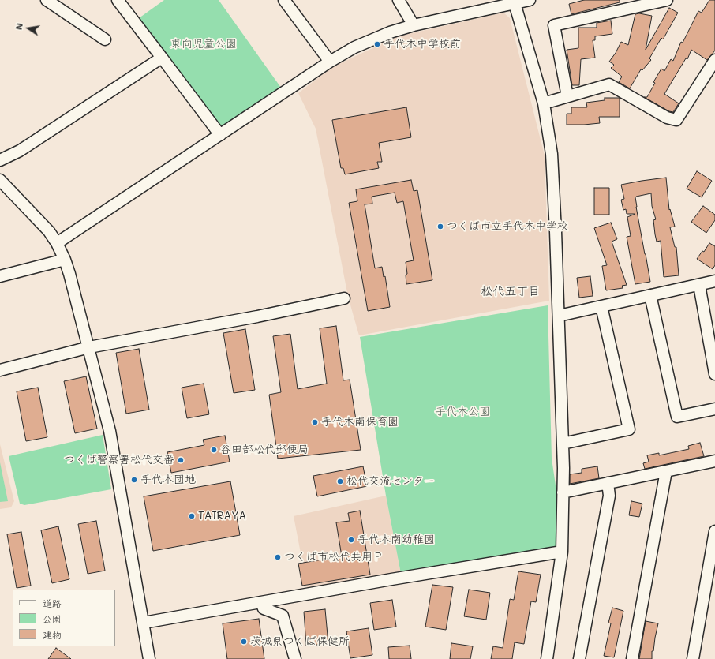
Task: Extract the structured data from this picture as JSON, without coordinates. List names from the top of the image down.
{
  "districts": ["松代五丁目"],
  "parks": ["東向児童公園", "手代木公園"],
  "places": [
    "手代木中学校前",
    "つくば市立手代木中学校",
    "手代木南保育園",
    "谷田部松代郵便局",
    "つくば警察署松代交番",
    "手代木団地",
    "松代交流センター",
    "TAIRAYA",
    "手代木南幼稚園",
    "つくば市松代共用Ｐ",
    "茨城県つくば保健所"
  ],
  "legend": ["道路", "公園", "建物"],
  "north": "left"
}
